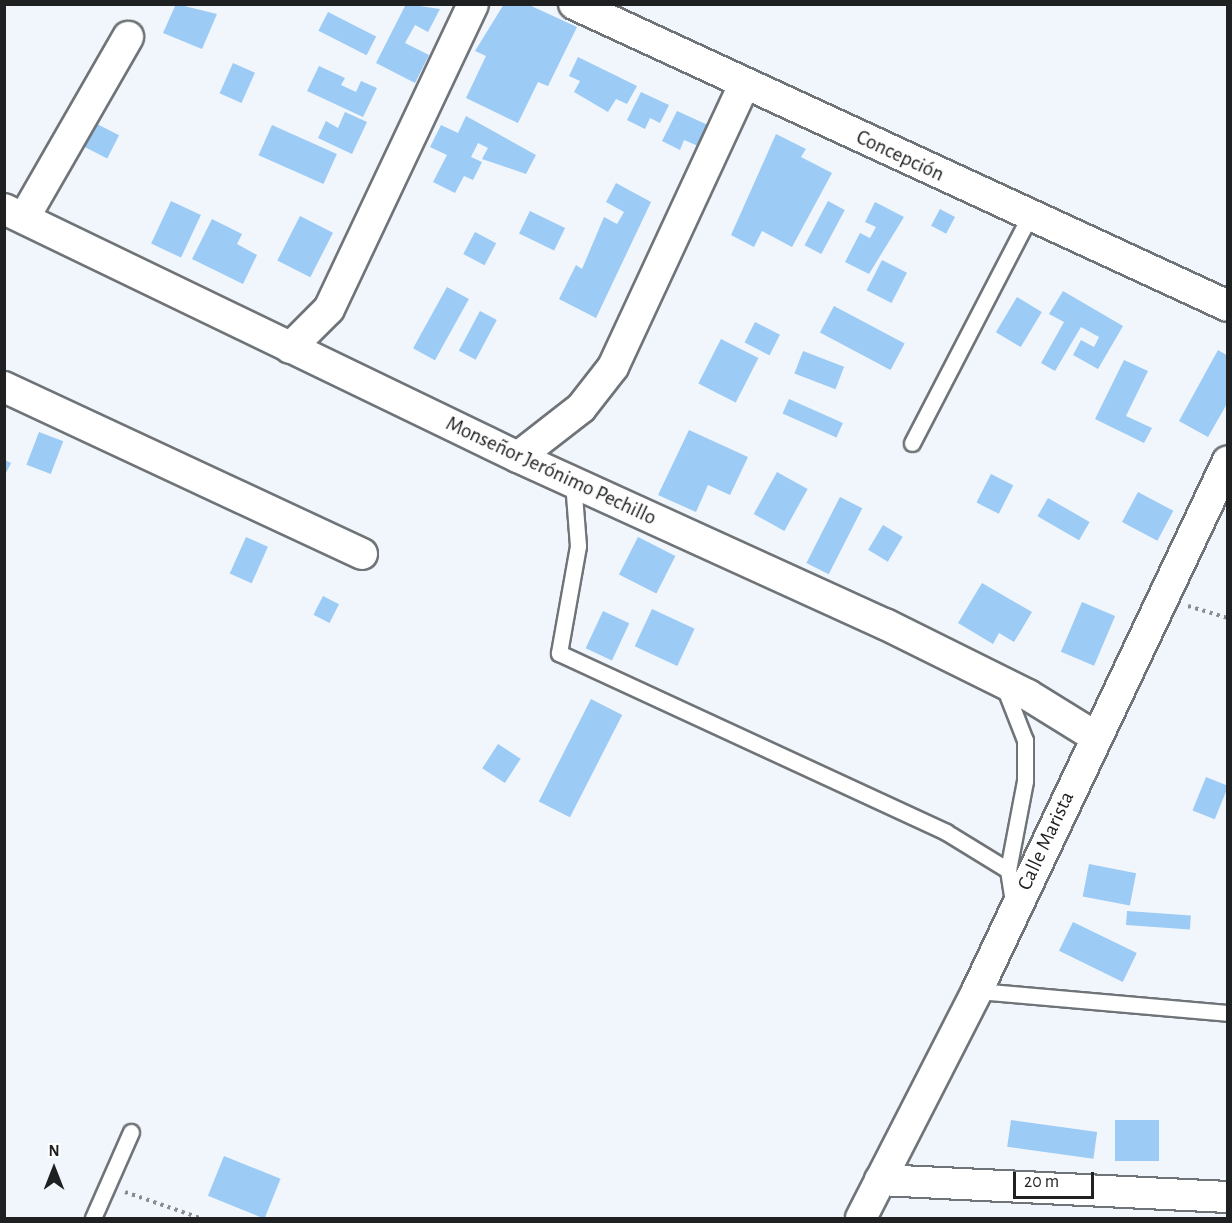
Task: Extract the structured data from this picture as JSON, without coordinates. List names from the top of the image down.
{
  "streets": {
    "street": ["Concepción", "Monseñor Jerónimo Pechillo", "Calle Marista"]
  },
  "crossings": [
    ["Monseñor Jerónimo Pechillo", "Calle Marista"]
  ],
  "scale_bar": "20 m",
  "north": "top"
}
